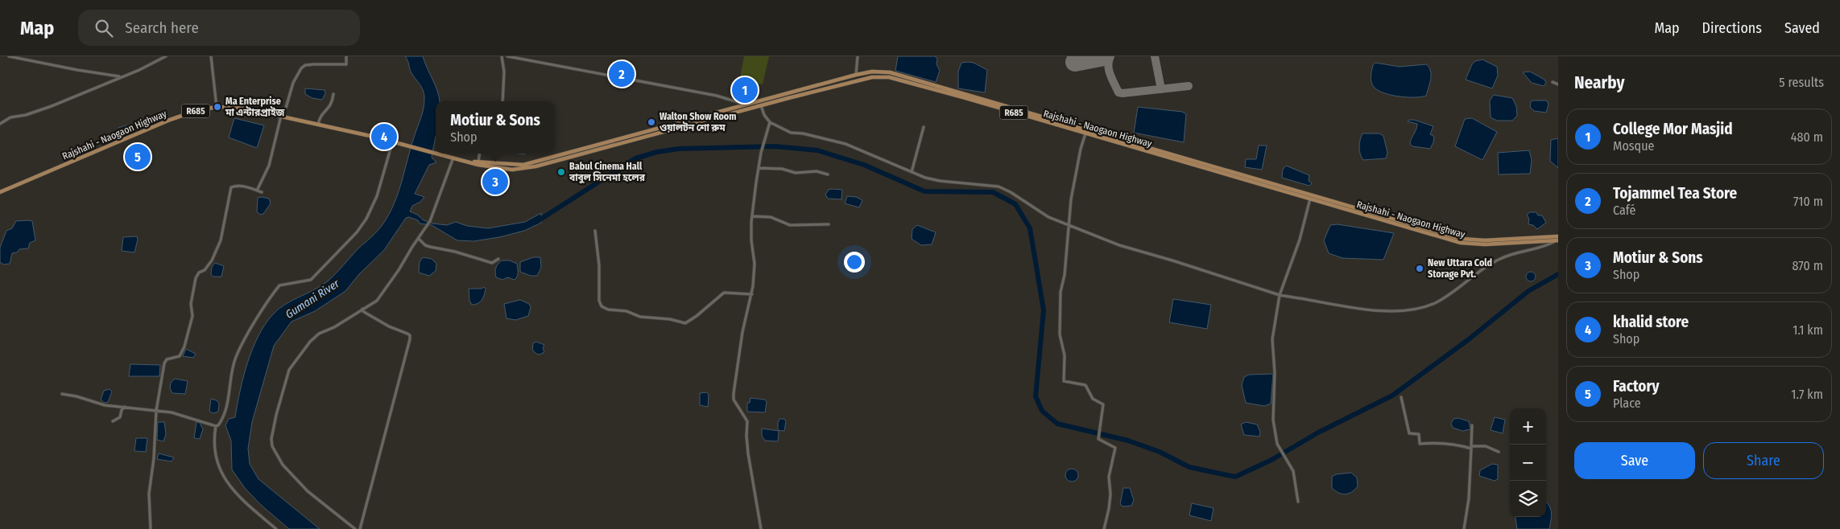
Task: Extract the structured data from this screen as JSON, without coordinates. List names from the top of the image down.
{
  "streets": {
    "main road": ["R685", "Rajshahi - Naogaon Highway"]
  },
  "water": ["Gumani River"],
  "places": [
    "Ma Enterprise মা এন্টারপ্রাইজ",
    "Walton Show Room ওয়ালটন শো রুম",
    "Babul Cinema Hall বাবুল সিনেমা হলের",
    "New Uttara Cold Storage Pvt."
  ],
  "page": {
    "header": "Map",
    "search": "Search here",
    "nav": ["Map", "Directions", "Saved"],
    "heading": ["Nearby", "5 results"],
    "pins": [
      "2",
      "1",
      "4",
      "5",
      "3"
    ],
    "popup": ["Motiur & Sons", "Shop"],
    "list": [
      {
        "mark": "1",
        "name": "College Mor Masjid",
        "note": "Mosque",
        "value": "480 m"
      },
      {
        "mark": "2",
        "name": "Tojammel Tea Store",
        "note": "Café",
        "value": "710 m"
      },
      {
        "mark": "3",
        "name": "Motiur & Sons",
        "note": "Shop",
        "value": "870 m"
      },
      {
        "mark": "4",
        "name": "khalid store",
        "note": "Shop",
        "value": "1.1 km"
      },
      {
        "mark": "5",
        "name": "Factory",
        "note": "Place",
        "value": "1.7 km"
      }
    ],
    "map_buttons": ["+", "−"],
    "buttons": ["Save", "Share"]
  }
}
